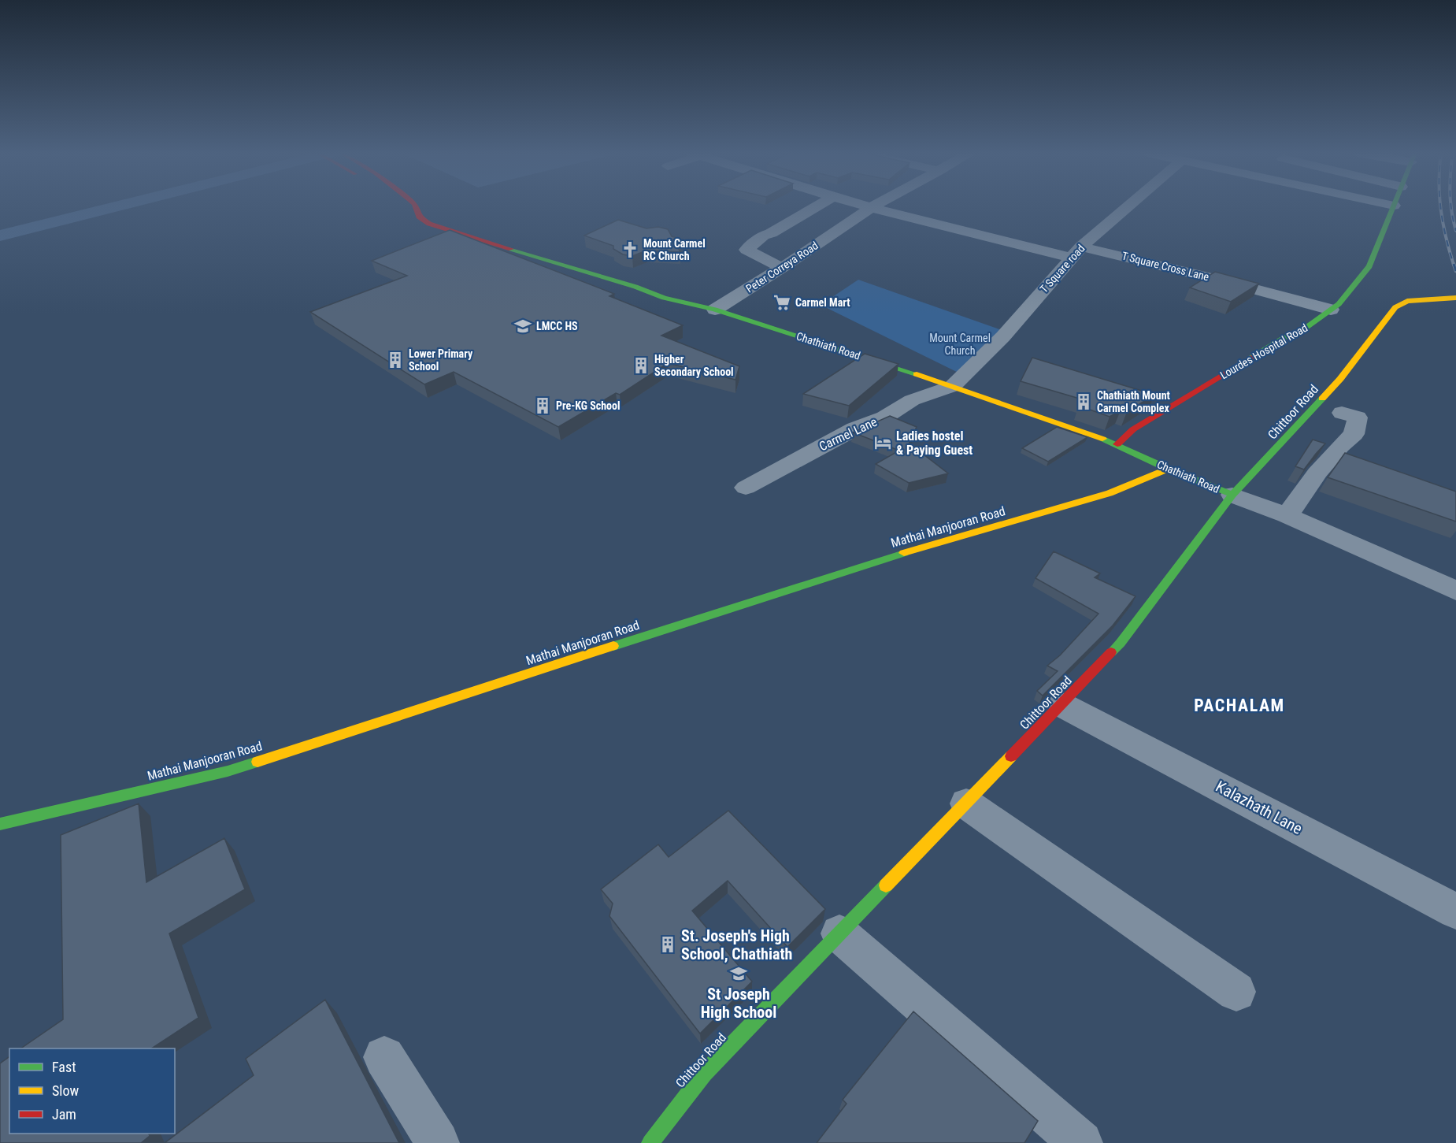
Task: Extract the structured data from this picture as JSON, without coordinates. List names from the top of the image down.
{
  "streets": {
    "main road": [
      "Chathiath Road",
      "Lourdes Hospital Road",
      "Chittoor Road",
      "Mathai Manjooran Road"
    ],
    "street": [
      "T Square Cross Lane",
      "Peter Correya Road",
      "T Square road",
      "Carmel Lane",
      "Kalazhath Lane"
    ]
  },
  "crossings": [
    ["T Square Cross Lane", "Peter Correya Road"],
    ["T Square Cross Lane", "T Square road"],
    ["T Square Cross Lane", "Lourdes Hospital Road"],
    ["Peter Correya Road", "Chathiath Road"],
    ["T Square road", "Chathiath Road"],
    ["T Square road", "Carmel Lane"],
    ["Chathiath Road", "Lourdes Hospital Road"],
    ["Chathiath Road", "Chittoor Road"],
    ["Chathiath Road", "Carmel Lane"],
    ["Chathiath Road", "Mathai Manjooran Road"],
    ["Chittoor Road", "Kalazhath Lane"]
  ],
  "districts": ["PACHALAM"],
  "parks": ["Mount Carmel Church"],
  "places": {
    "church": ["Mount Carmel RC Church"],
    "supermarket": ["Carmel Mart"],
    "school or university": ["LMCC HS", "St Joseph High School"],
    "building": [
      "Lower Primary School",
      "Higher Secondary School",
      "Chathiath Mount Carmel Complex",
      "Pre-KG School",
      "St. Joseph's High School, Chathiath"
    ],
    "hotel": ["Ladies hostel & Paying Guest"]
  },
  "legend": ["Fast", "Slow", "Jam"]
}
